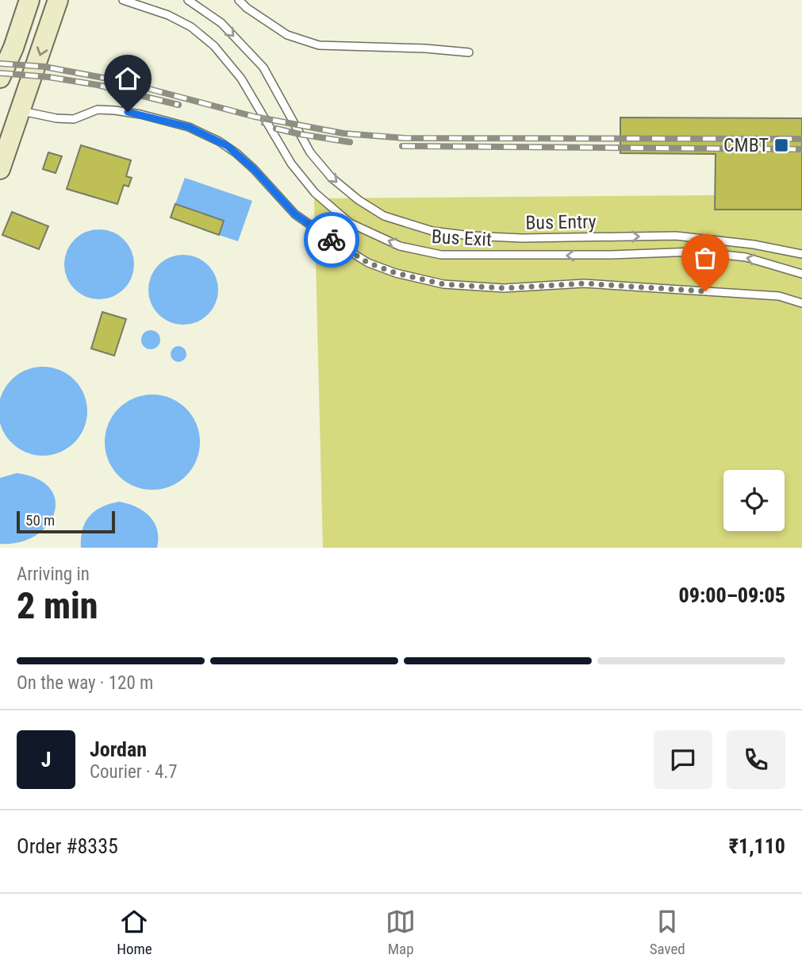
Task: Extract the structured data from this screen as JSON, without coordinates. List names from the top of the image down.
{
  "streets": {
    "lane": ["Bus Entry", "Bus Exit"]
  },
  "places": {
    "transit": ["CMBT"]
  },
  "scale_bar": "50 m",
  "page": {
    "scale": "50 m",
    "heading": ["2 min", "Arriving in", "09:00–09:05"],
    "panel": [
      "Jordan",
      "Courier · 4.7",
      "Order #8335",
      "₹1,110"
    ],
    "bar": "On the way · 120 m",
    "round": "J",
    "tabs": ["Home", "Map", "Saved"]
  }
}
